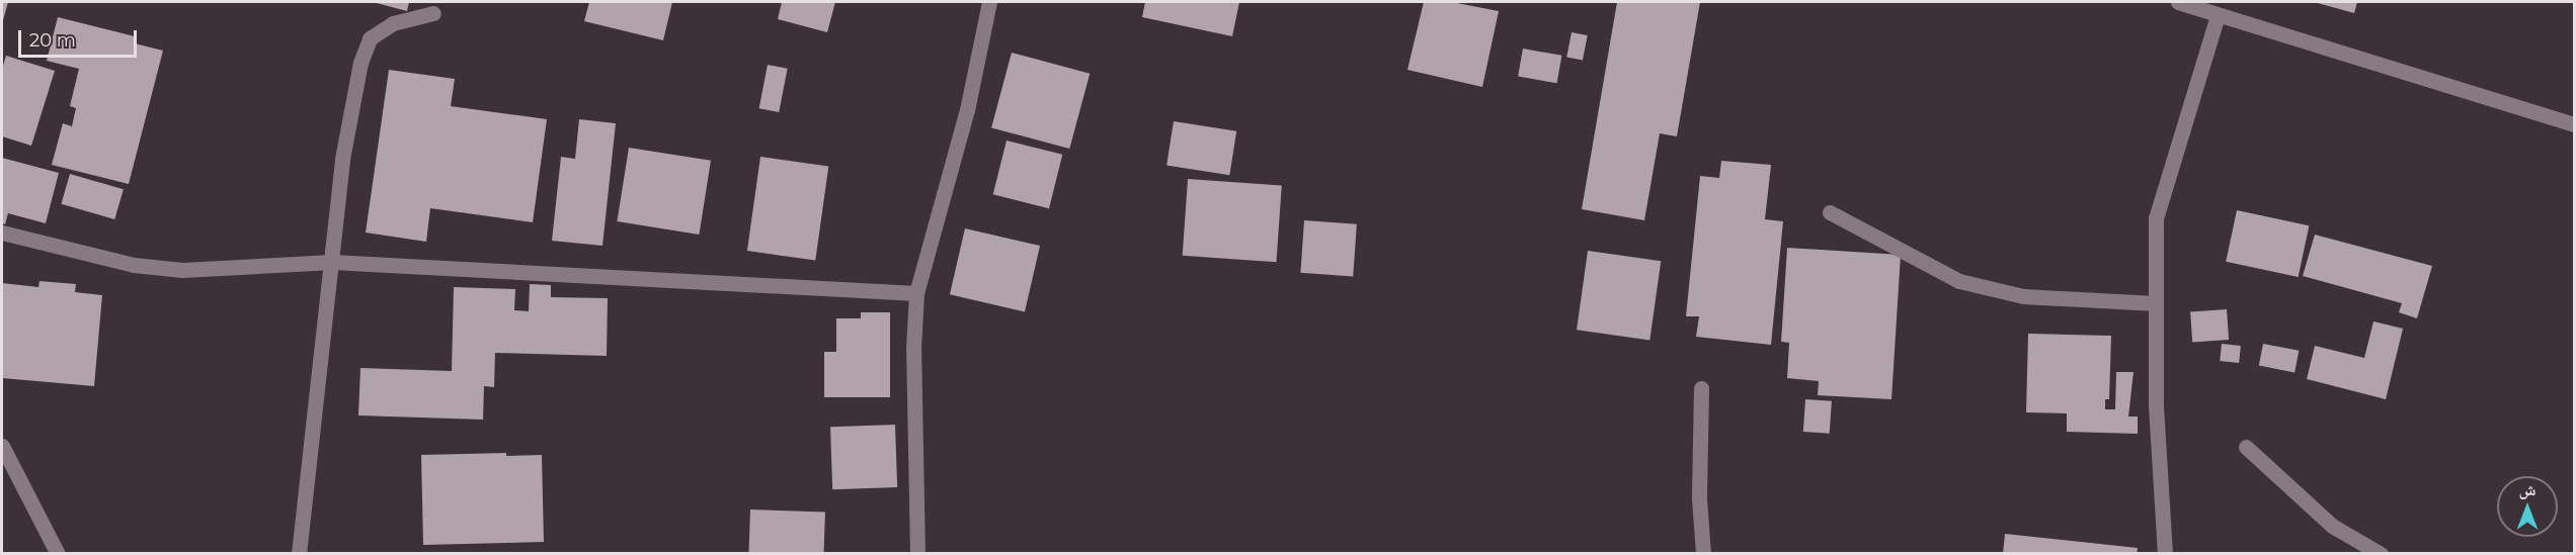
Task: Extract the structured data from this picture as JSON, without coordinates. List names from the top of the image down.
{
  "scale_bar": "20 m",
  "north": "top"
}
